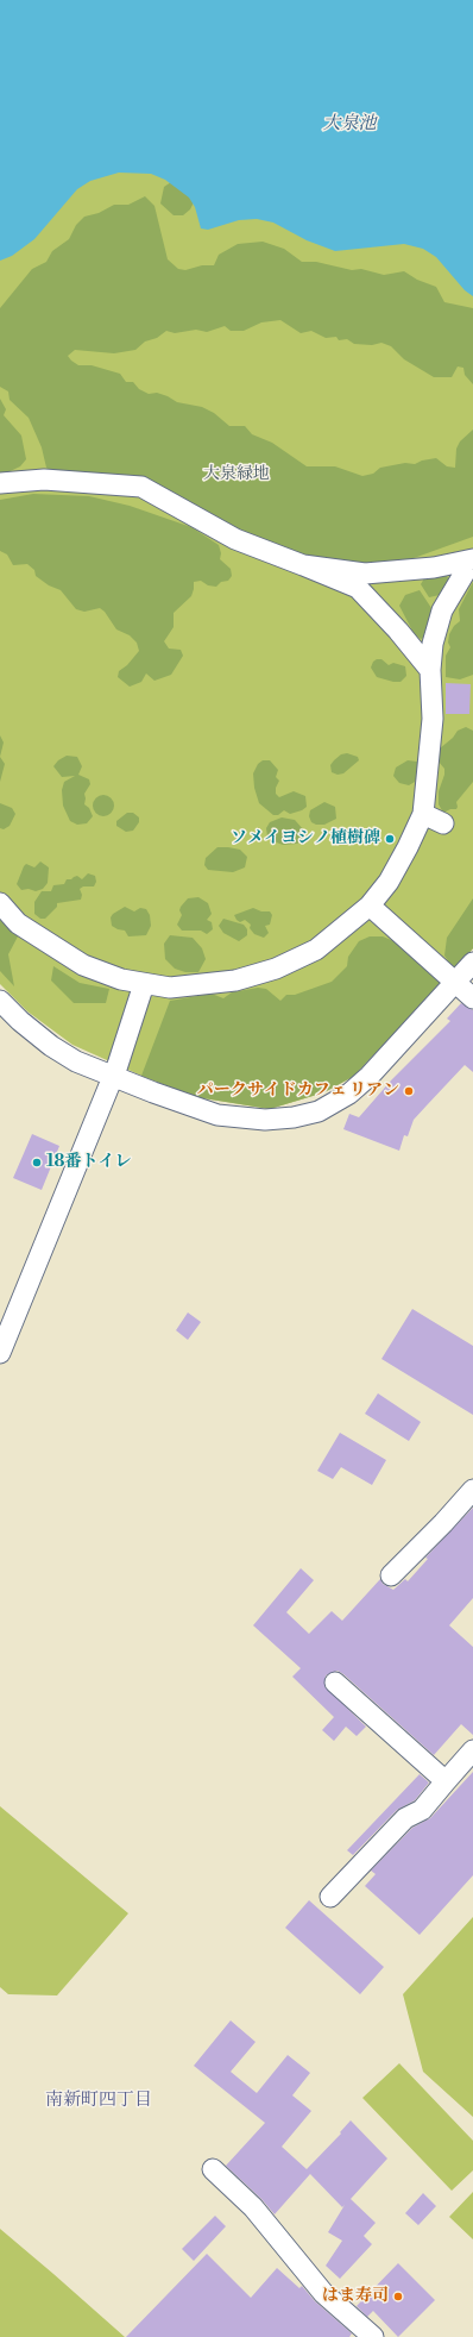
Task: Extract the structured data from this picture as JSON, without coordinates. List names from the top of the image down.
{
  "districts": ["南新町四丁目"],
  "water": ["大泉池"],
  "parks": ["大泉緑地"],
  "places": [
    "ソメイヨシノ植樹碑",
    "パークサイドカフェ リアン",
    "18番トイレ",
    "はま寿司"
  ]
}
